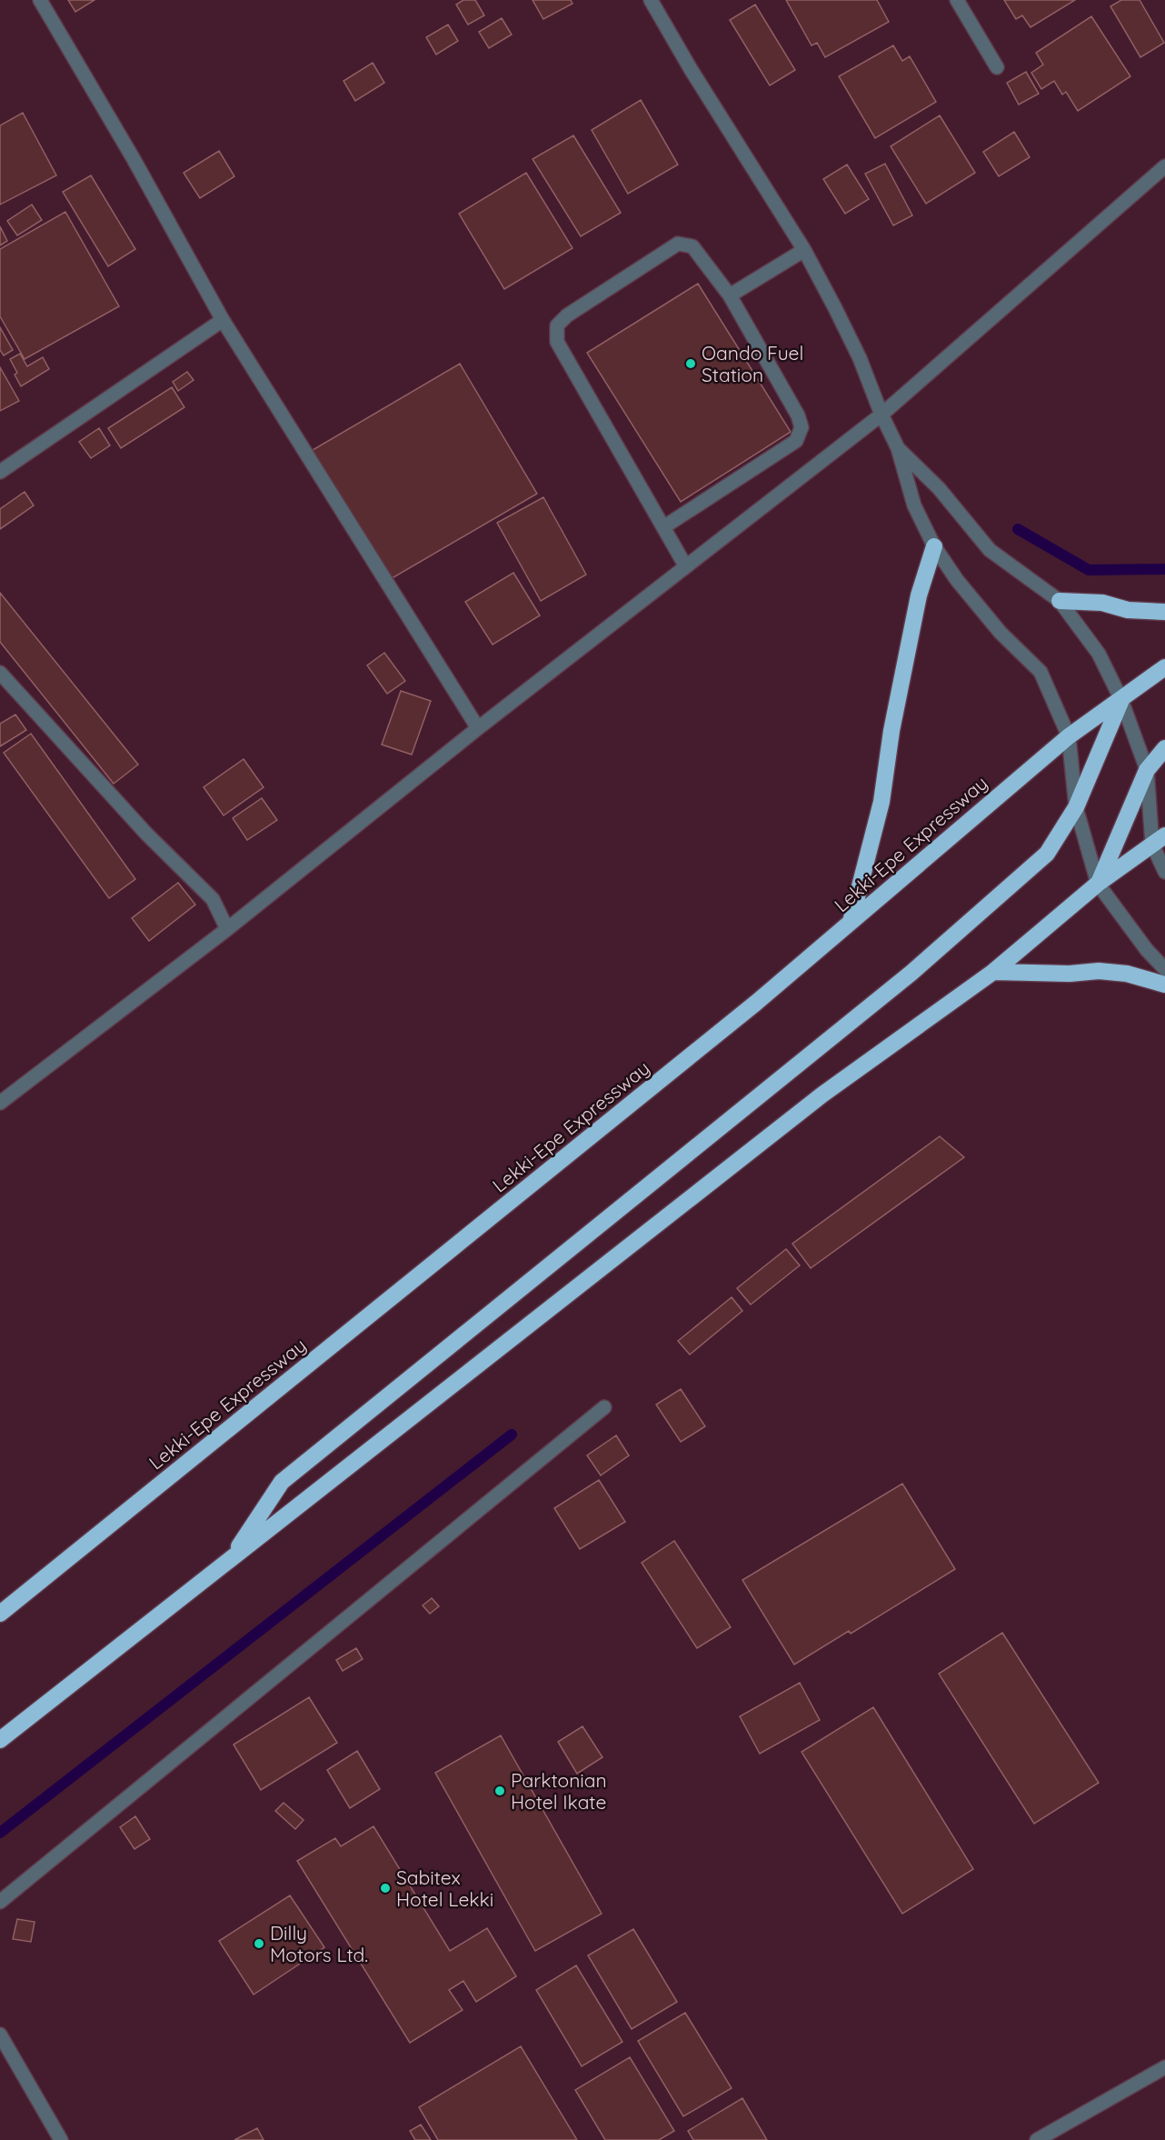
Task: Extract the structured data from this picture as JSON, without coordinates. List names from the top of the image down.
{
  "streets": {
    "highway": ["Lekki-Epe Expressway"]
  },
  "places": [
    "Oando Fuel Station",
    "Parktonian Hotel Ikate",
    "Sabitex Hotel Lekki",
    "Dilly Motors Ltd."
  ]
}
